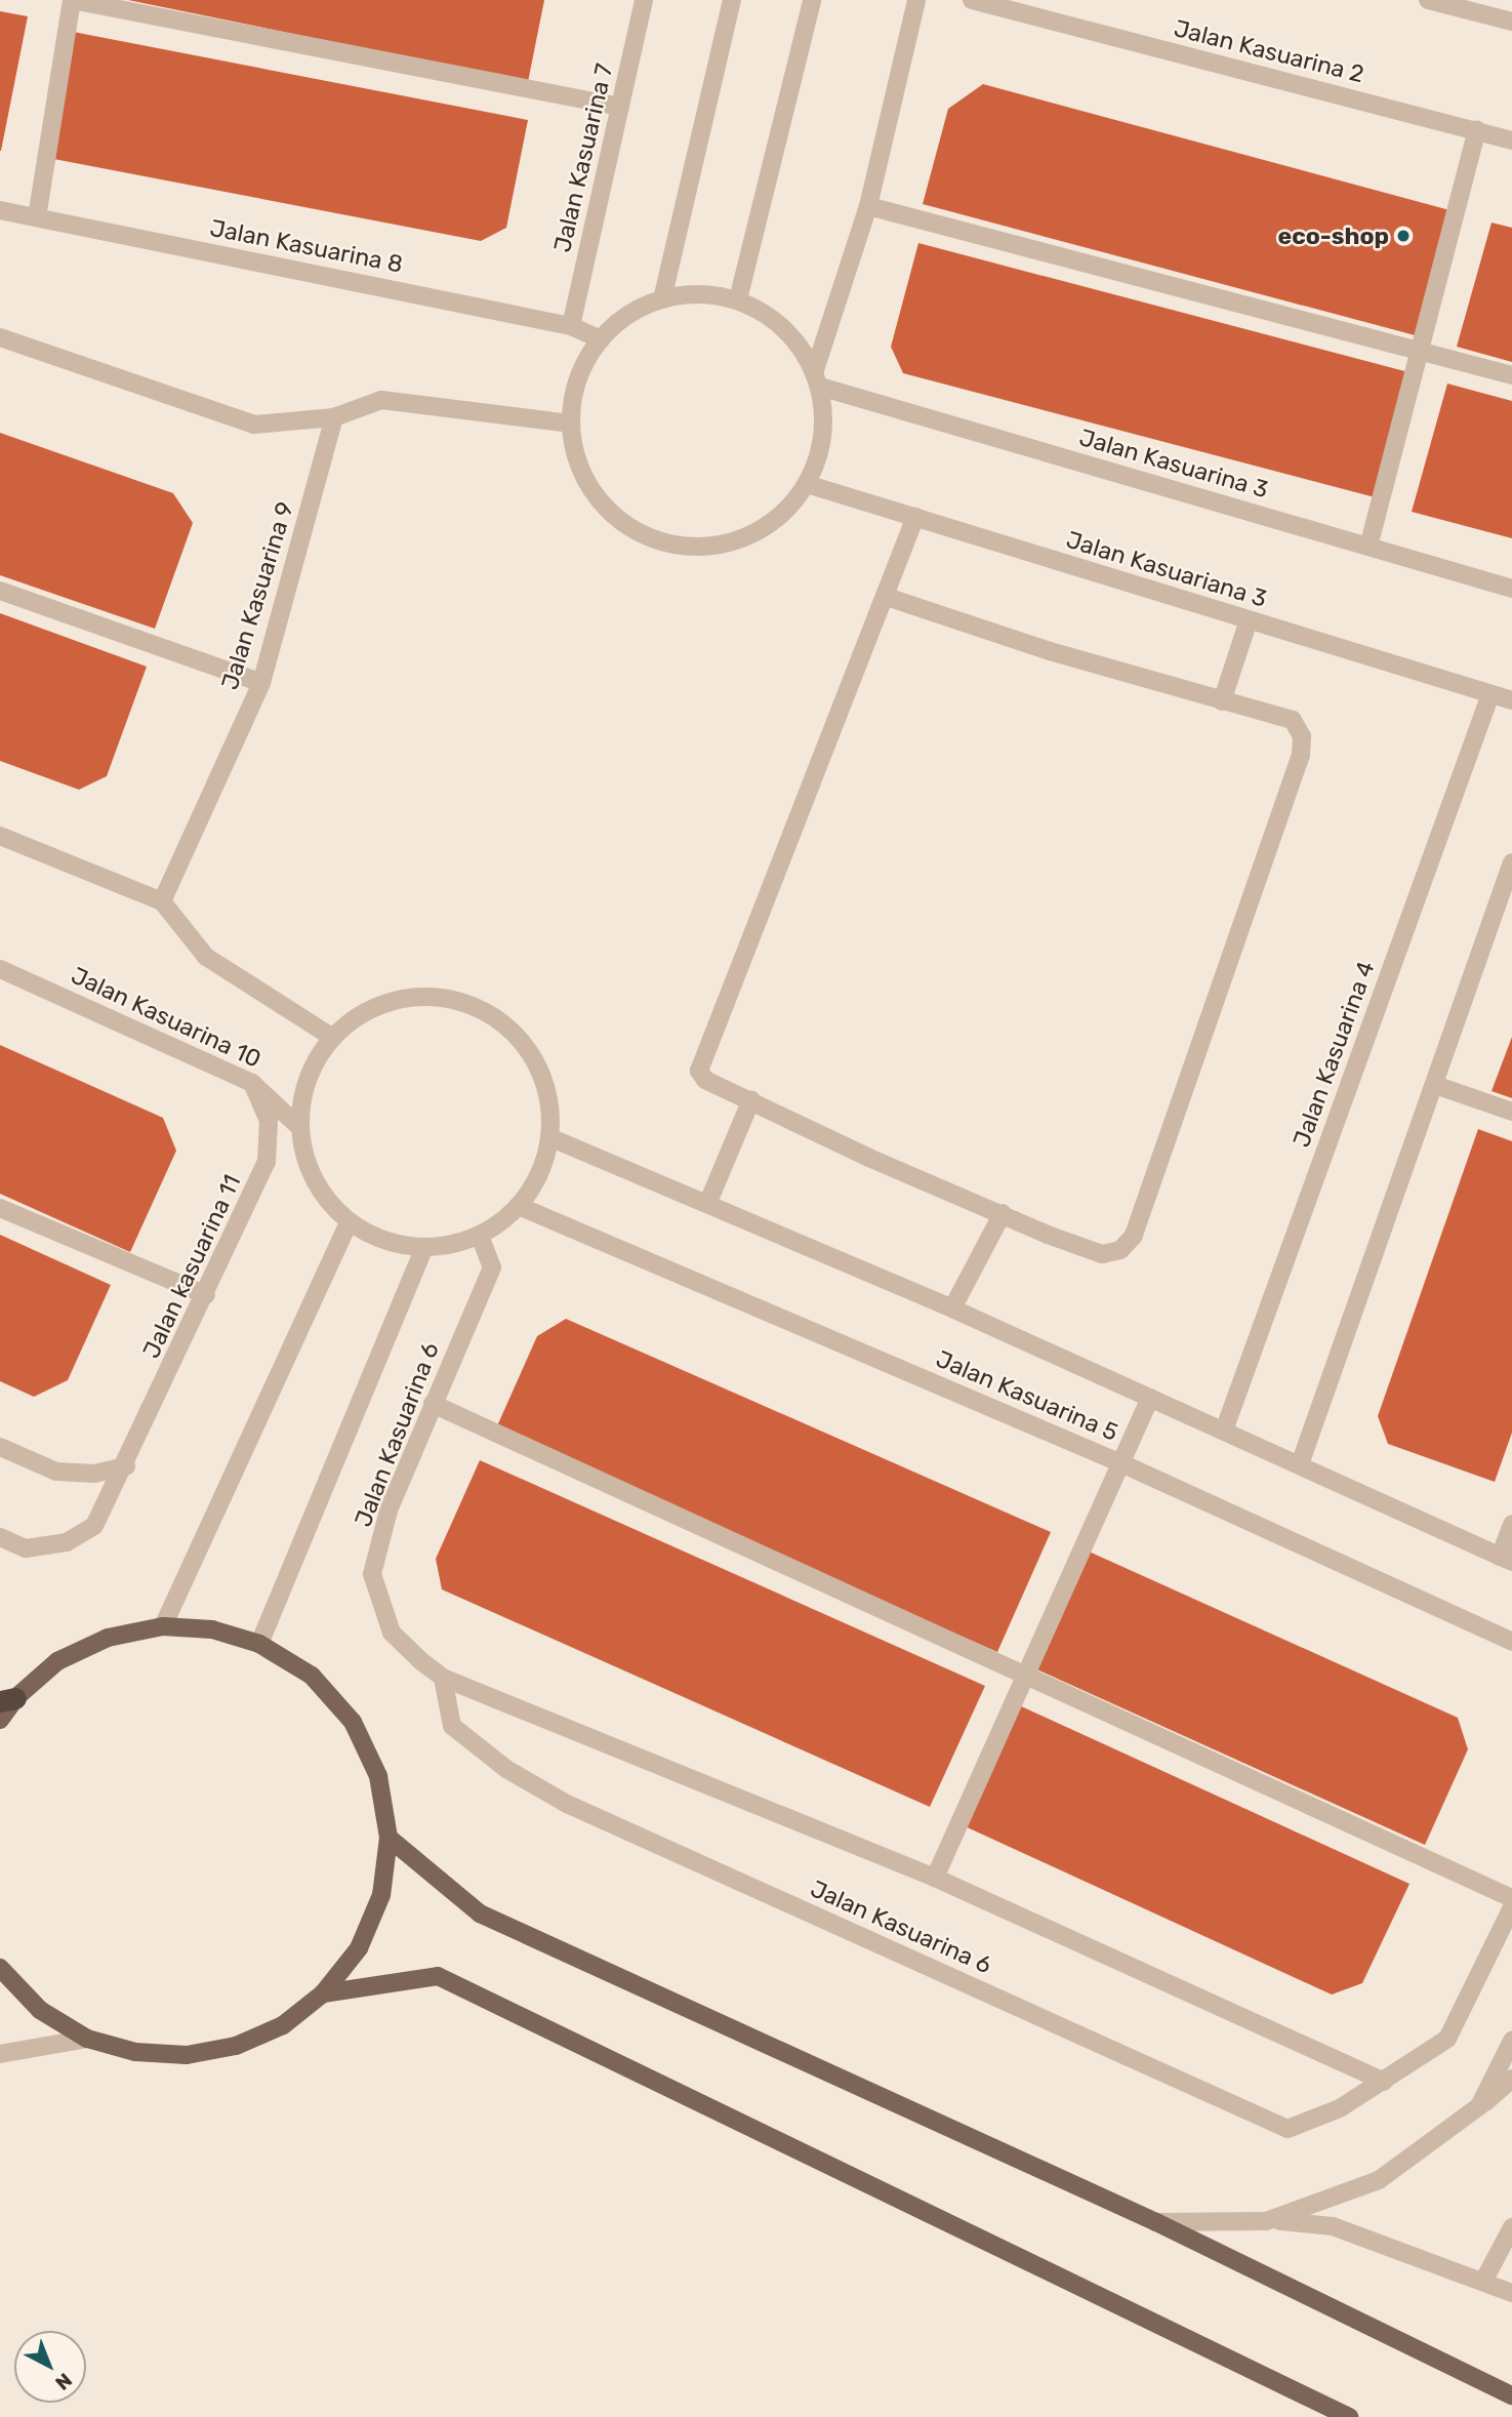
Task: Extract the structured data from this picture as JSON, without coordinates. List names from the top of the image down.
{
  "streets": {
    "street": [
      "Jalan Kasuarina 2",
      "Jalan Kasuarina 7",
      "Jalan Kasuarina 8",
      "Jalan Kasuarina 3",
      "Jalan Kasuariana 3",
      "Jalan Kasuarina 9",
      "Jalan Kasuarina 10",
      "Jalan Kasuarina 4",
      "Jalan kasuarina 11",
      "Jalan Kasuarina 5",
      "Jalan Kasuarina 6"
    ]
  },
  "crossings": [
    ["Jalan Kasuarina 7", "Jalan Kasuarina 8"],
    ["Jalan Kasuarina 8", "Jalan Kasuarina 3"],
    ["Jalan Kasuarina 8", "Jalan Kasuariana 3"],
    ["Jalan Kasuarina 3", "Jalan Kasuariana 3"],
    ["Jalan Kasuariana 3", "Jalan Kasuarina 4"],
    ["Jalan Kasuarina 10", "Jalan kasuarina 11"],
    ["Jalan Kasuarina 10", "Jalan Kasuarina 5"],
    ["Jalan Kasuarina 10", "Jalan Kasuarina 6"],
    ["Jalan Kasuarina 4", "Jalan Kasuarina 5"],
    ["Jalan Kasuarina 5", "Jalan Kasuarina 6"]
  ],
  "places": ["eco-shop"],
  "north": "bottom right"
}
